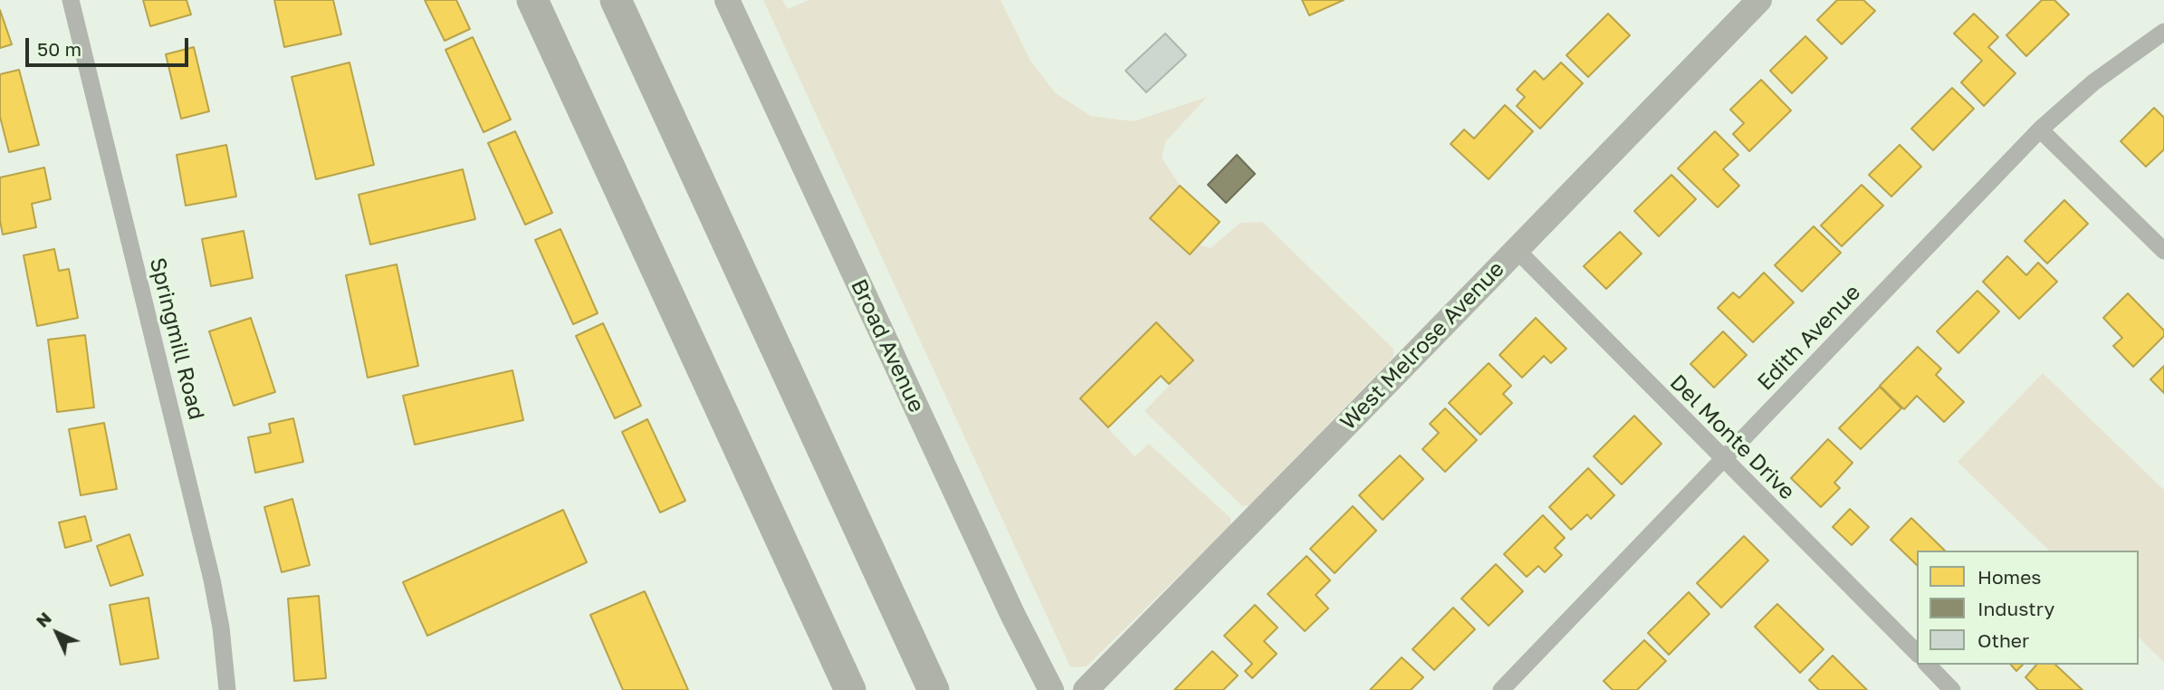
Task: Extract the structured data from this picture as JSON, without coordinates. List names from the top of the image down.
{
  "streets": {
    "street": [
      "Edith Avenue",
      "Springmill Road",
      "Broad Avenue",
      "West Melrose Avenue",
      "Del Monte Drive"
    ]
  },
  "crossings": [
    ["Edith Avenue", "Del Monte Drive"],
    ["West Melrose Avenue", "Del Monte Drive"]
  ],
  "legend": ["Homes", "Industry", "Other"],
  "scale_bar": "50 m",
  "north": "top left"
}
